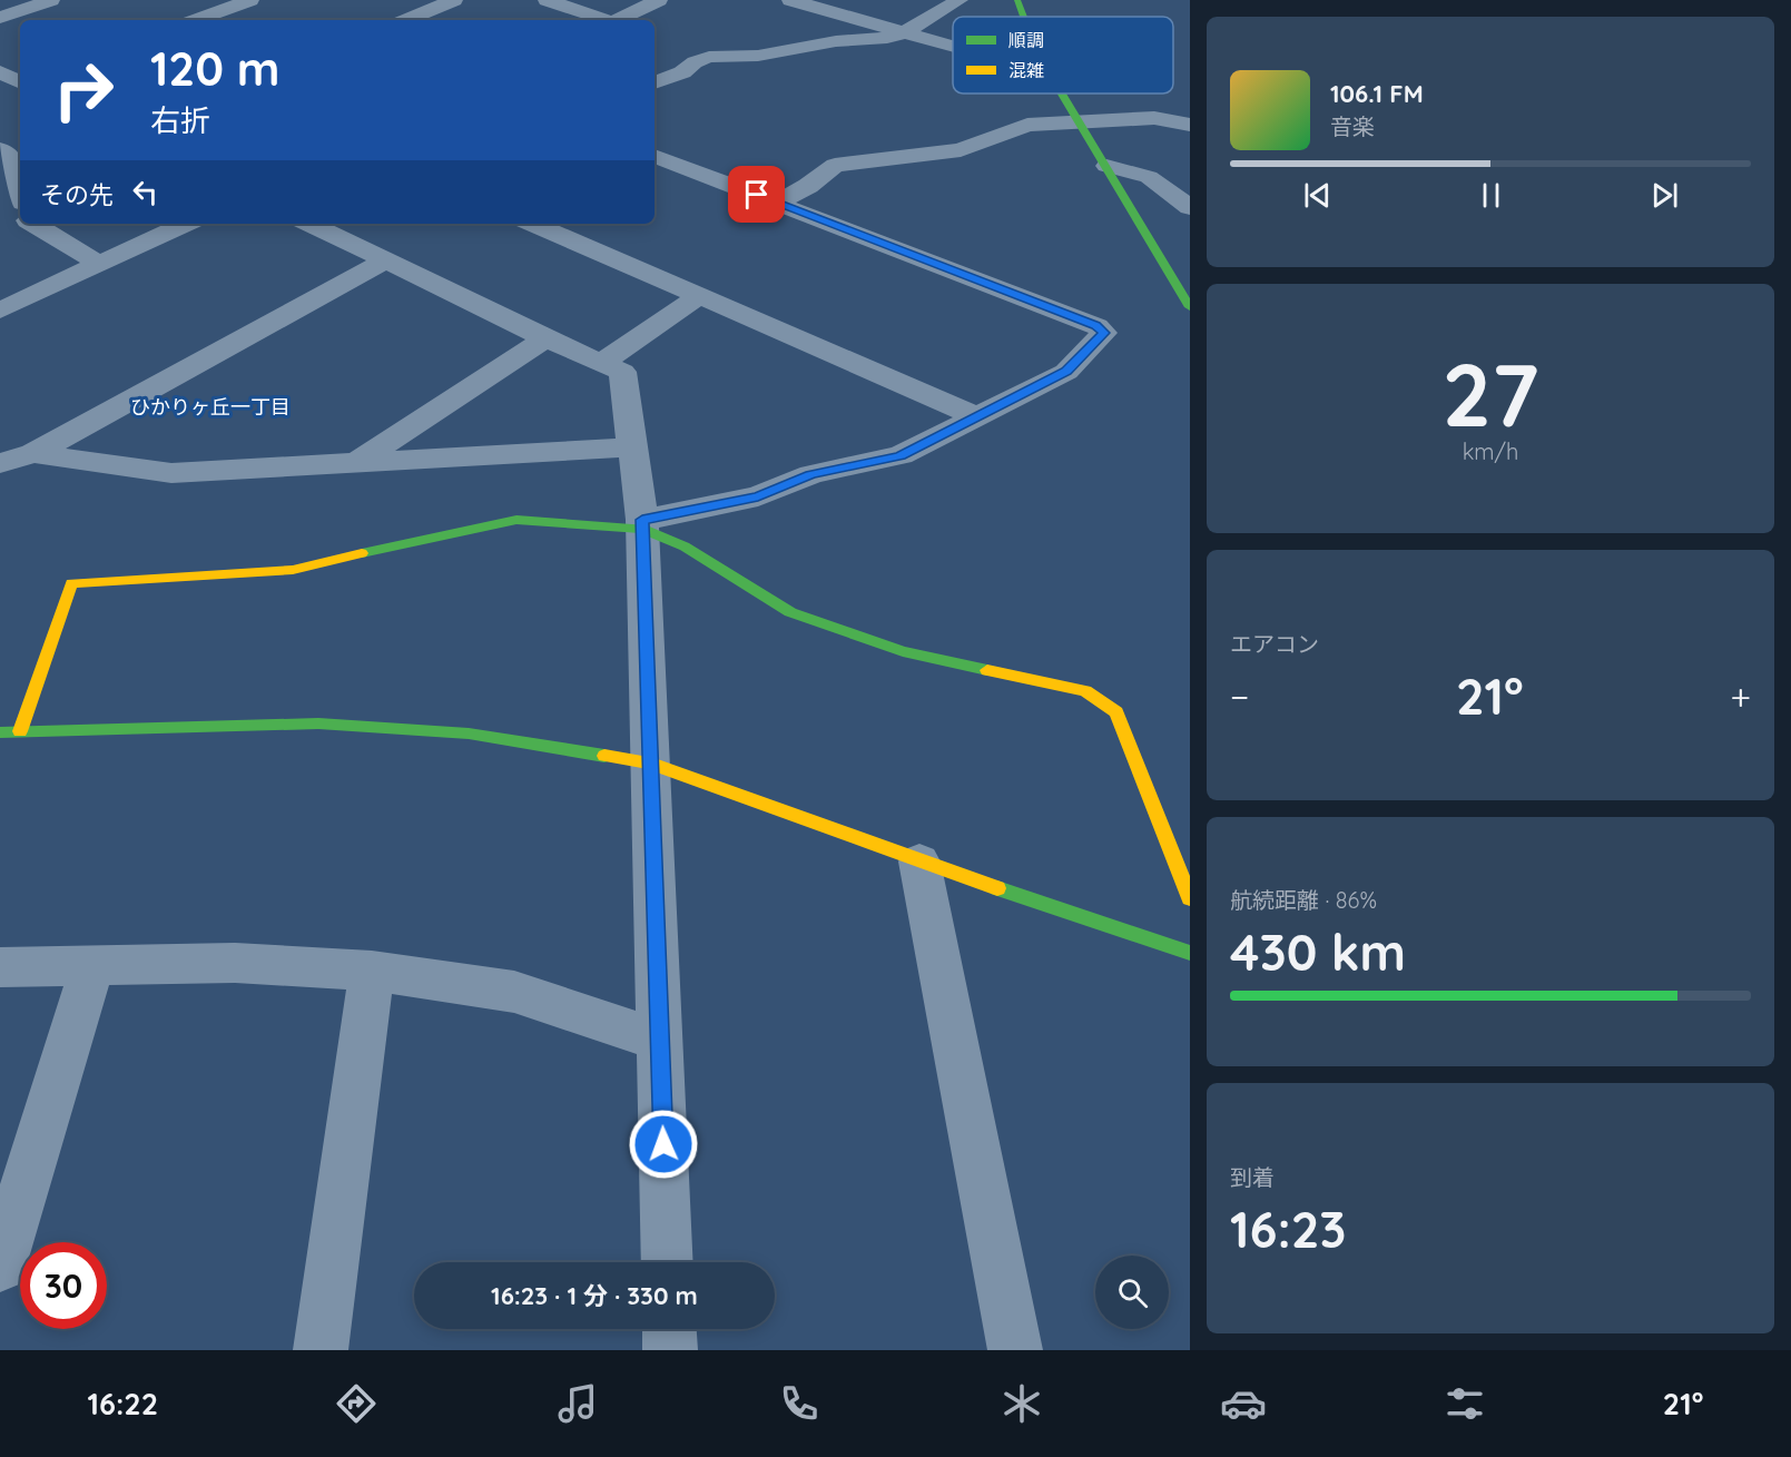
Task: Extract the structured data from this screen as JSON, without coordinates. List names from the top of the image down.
{
  "districts": ["ひかりヶ丘一丁目"],
  "legend": ["順調", "混雑"],
  "page": {
    "turn": ["120 m", "右折"],
    "song": ["106.1 FM", "音楽"],
    "then": "その先",
    "tile": [
      ["27", "km/h"],
      "エアコン",
      ["航続距離 · 86%", "430 km"],
      ["到着", "16:23"]
    ],
    "heat": ["−", "21°", "+"],
    "limit": "30",
    "trip": "16:23 · 1 分 · 330 m",
    "tabs": ["16:22", "21°"]
  }
}
